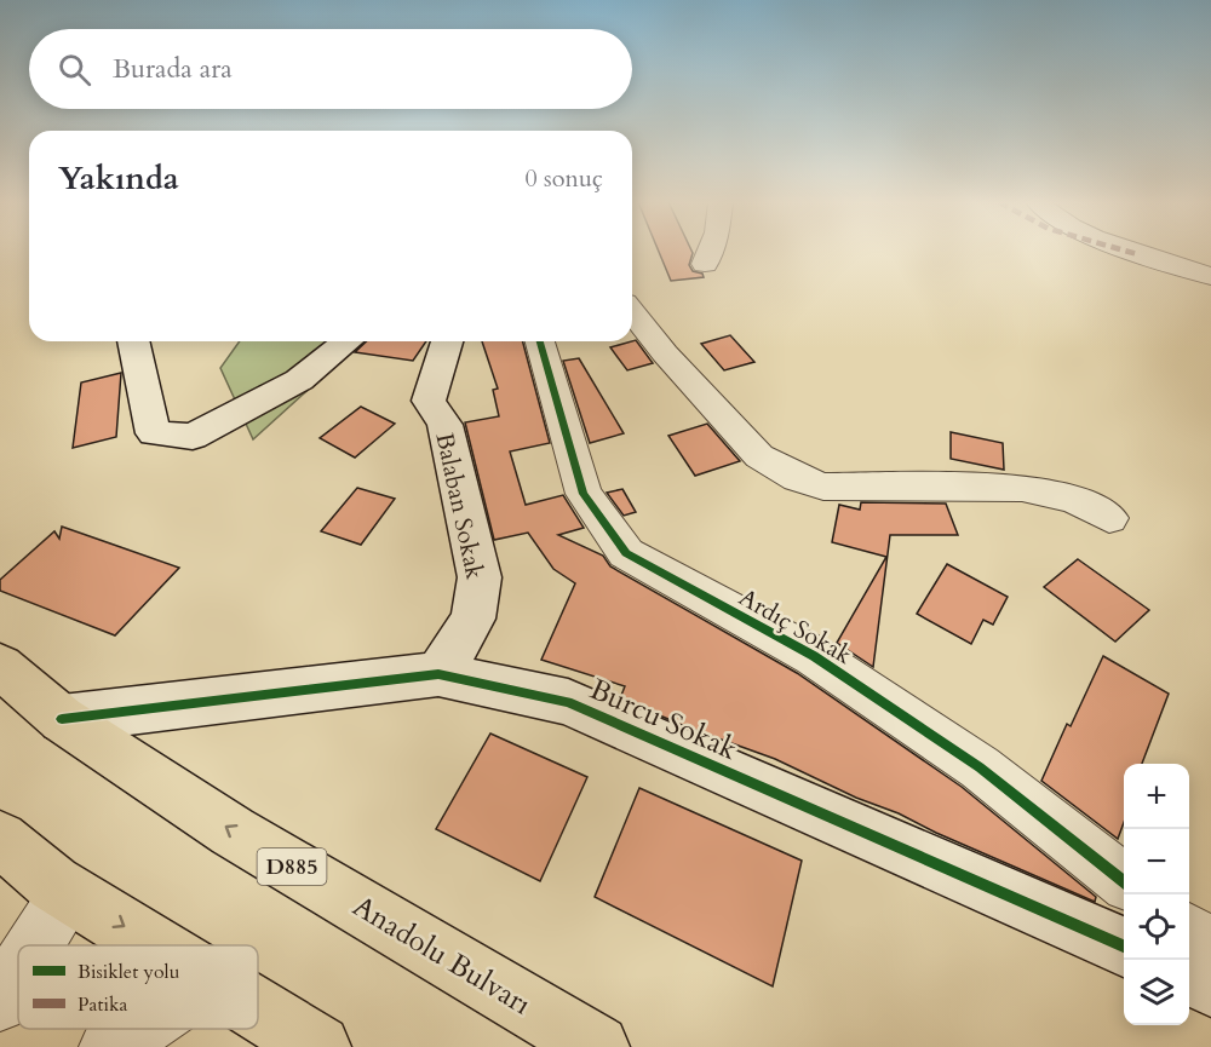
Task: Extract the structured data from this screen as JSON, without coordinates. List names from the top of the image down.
{
  "streets": {
    "highway": ["D885", "Anadolu Bulvarı"],
    "street": ["Balaban Sokak", "Ardıç Sokak", "Burcu Sokak"]
  },
  "crossings": [
    ["Balaban Sokak", "Burcu Sokak"],
    ["Burcu Sokak", "Anadolu Bulvarı"]
  ],
  "legend": ["Bisiklet yolu", "Patika"],
  "page": {
    "search": "Burada ara",
    "heading": ["Yakında", "0 sonuç"],
    "map_buttons": ["+", "−"]
  }
}
